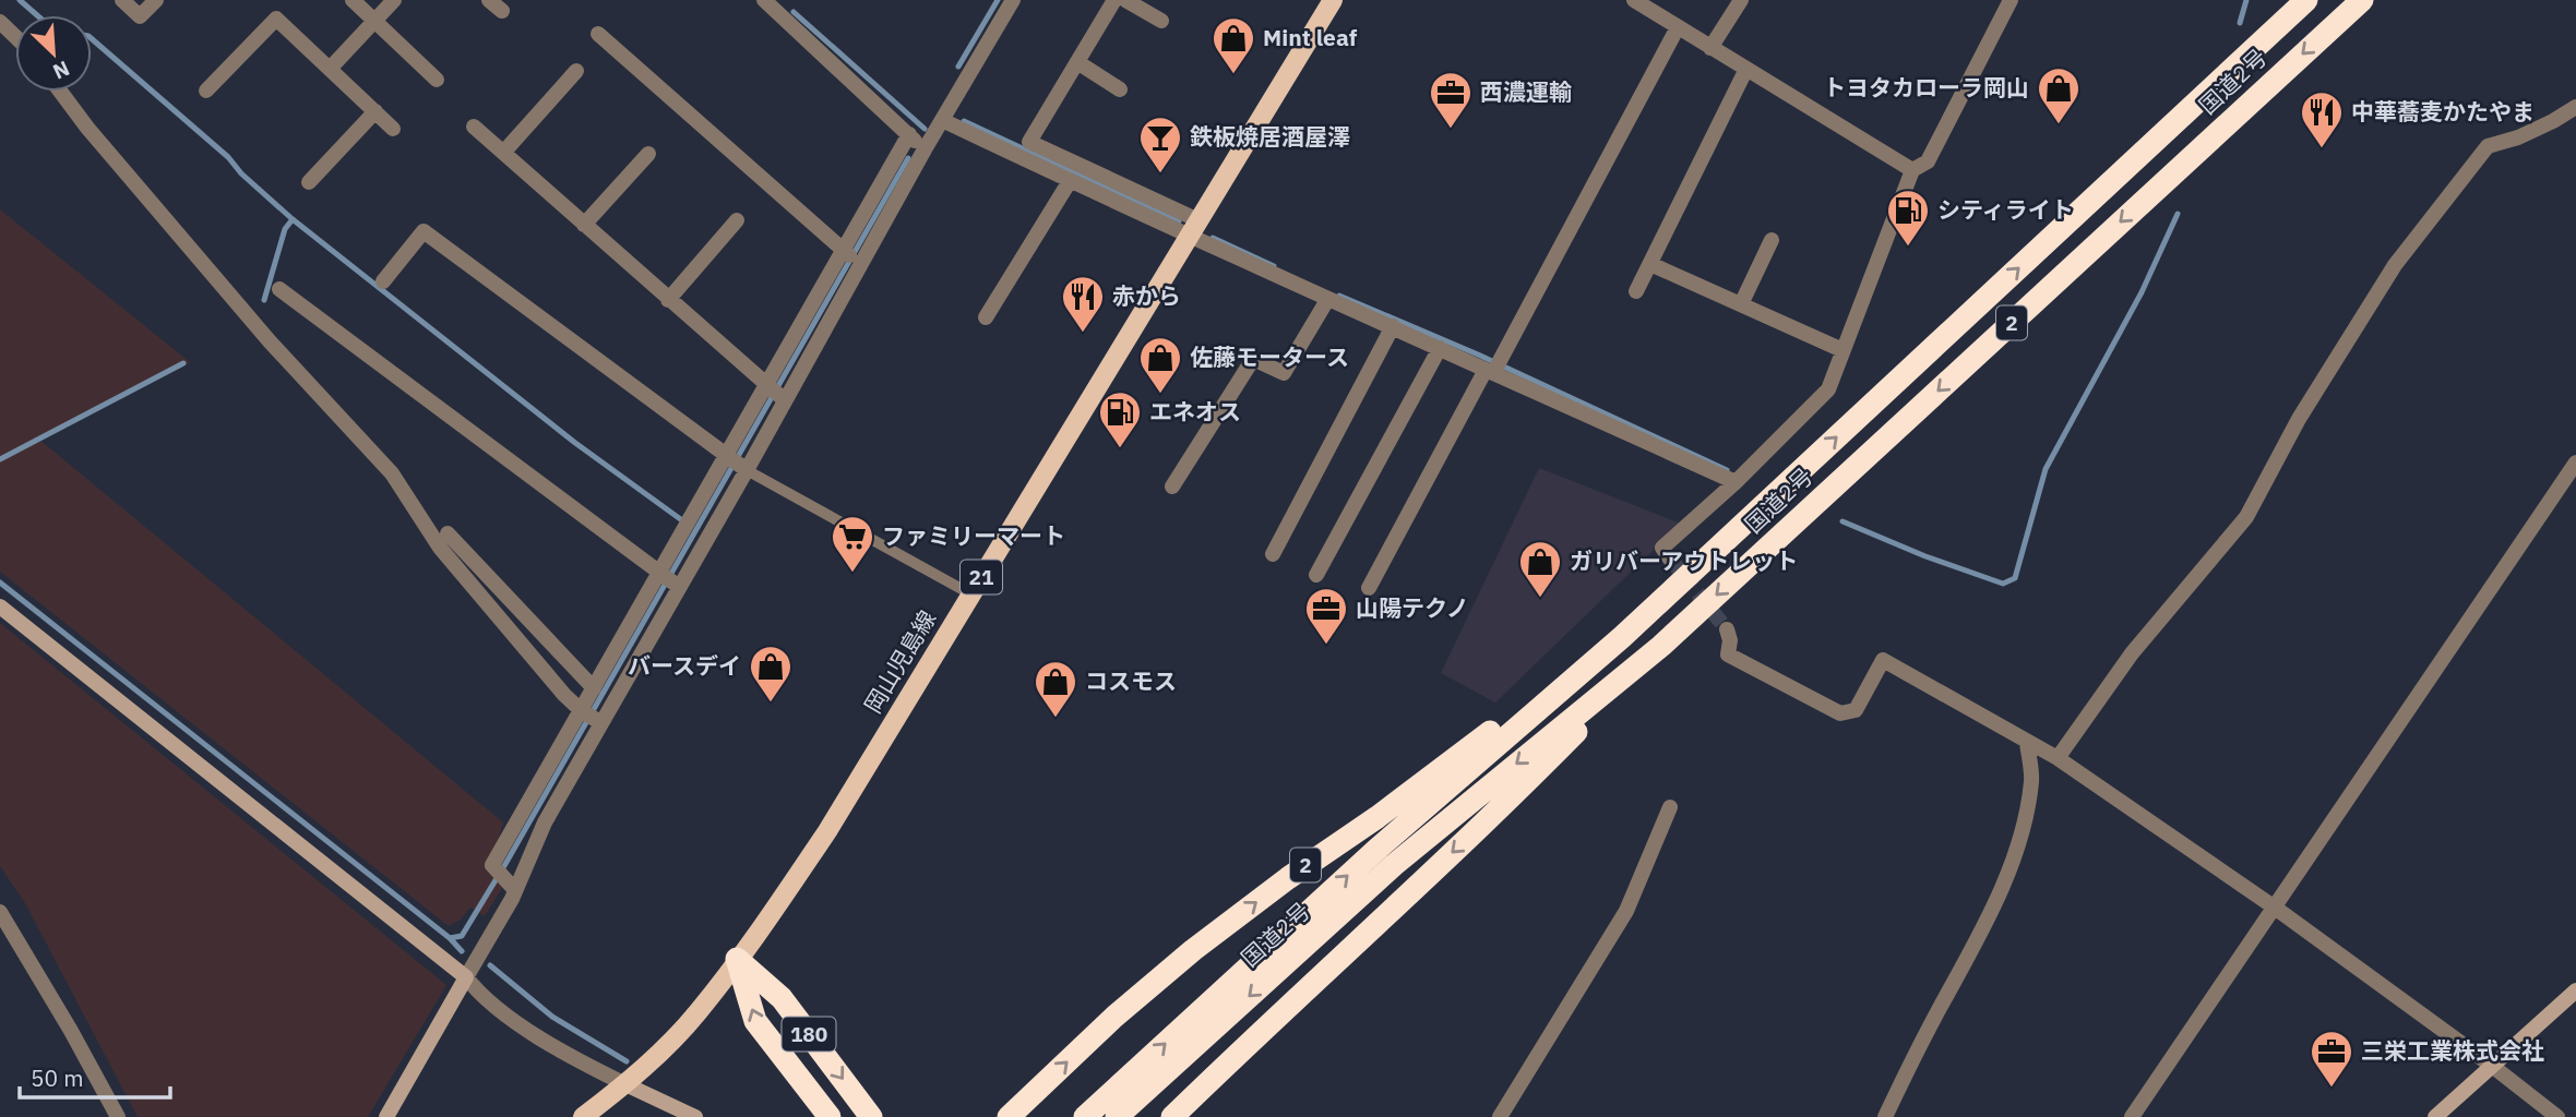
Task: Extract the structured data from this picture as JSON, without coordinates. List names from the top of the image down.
{
  "streets": {
    "highway": ["国道2号", "2", "180"],
    "main road": ["21", "岡山児島線"]
  },
  "crossings": [
    ["国道2号", "2"],
    ["岡山児島線", "180"]
  ],
  "places": {
    "shop": [
      "Mint leaf",
      "トヨタカローラ岡山",
      "佐藤モータース",
      "ガリバーアウトレット",
      "バースデイ",
      "コスモス"
    ],
    "office": ["西濃運輸", "山陽テクノ", "三栄工業株式会社"],
    "restaurant": ["中華蕎麦かたやま", "赤から"],
    "bar": ["鉄板焼居酒屋澤"],
    "fuel station": ["シティライト", "エネオス"],
    "supermarket": ["ファミリーマート"]
  },
  "scale_bar": "50 m",
  "north": "bottom right"
}
